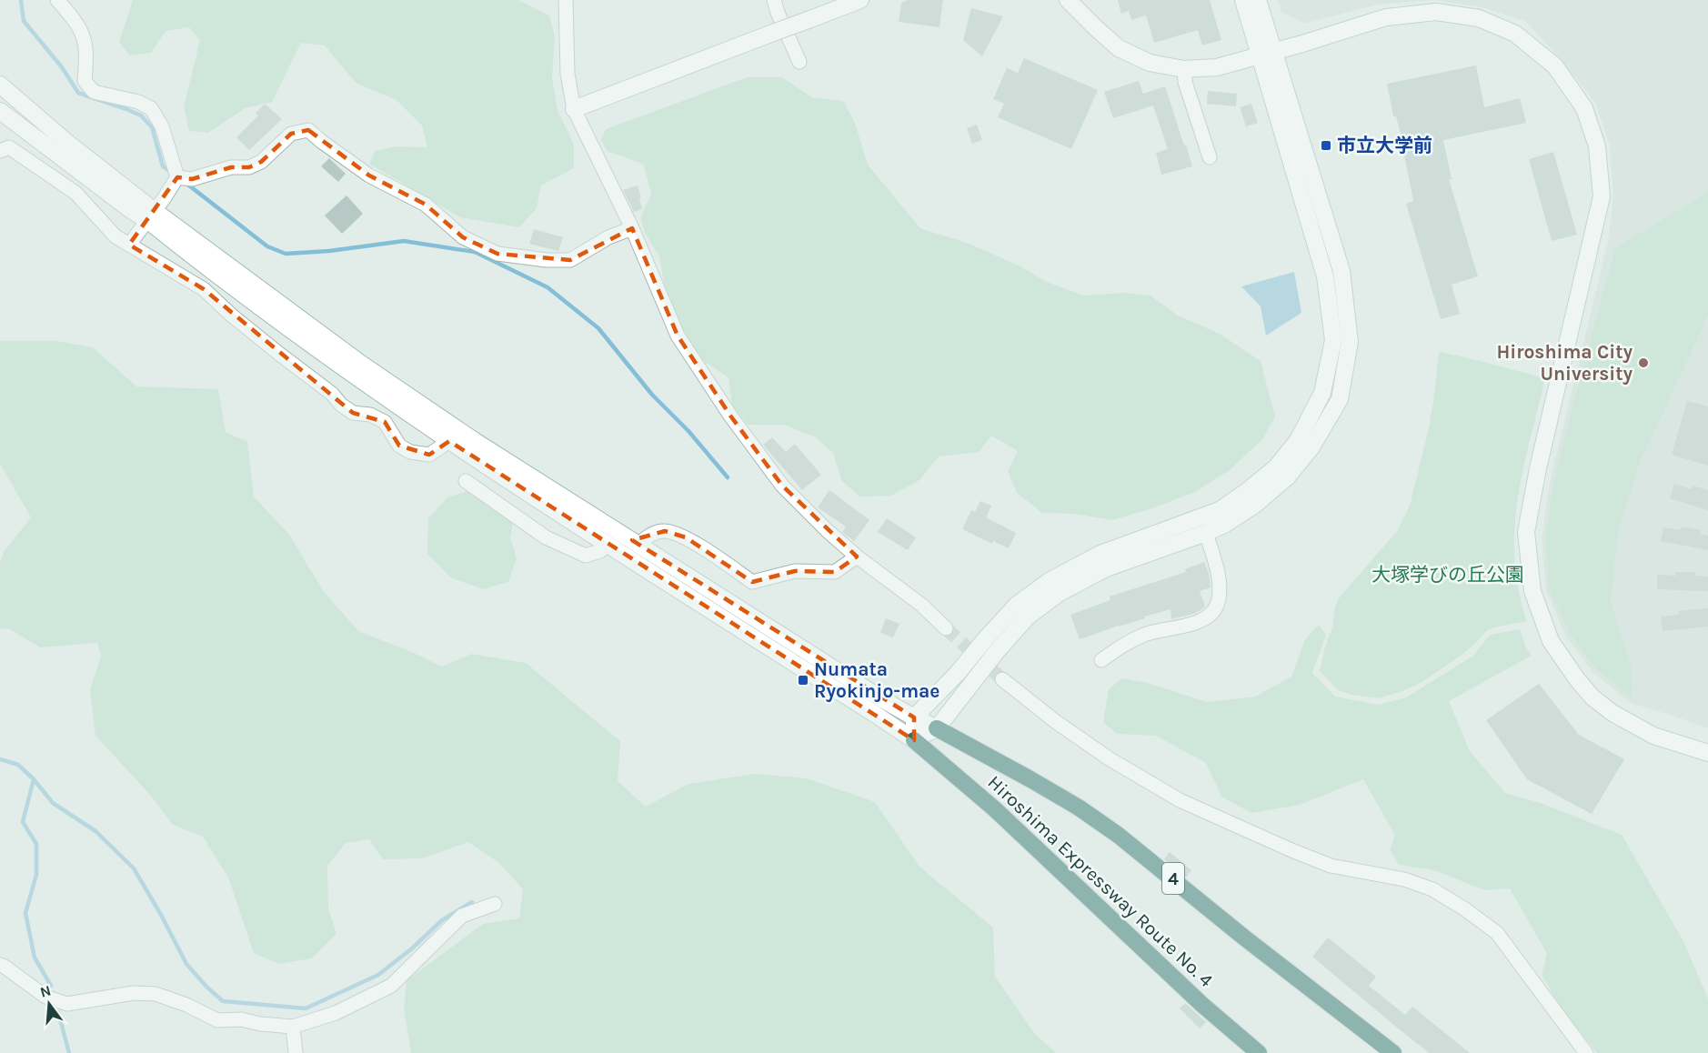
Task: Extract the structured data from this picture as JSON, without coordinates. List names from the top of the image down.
{
  "streets": {
    "highway": ["4", "Hiroshima Expressway Route No. 4"]
  },
  "parks": ["大塚学びの丘公園"],
  "places": {
    "transit": ["市立大学前", "Numata Ryokinjo-mae"],
    "other": ["Hiroshima City University"]
  },
  "north": "top"
}
